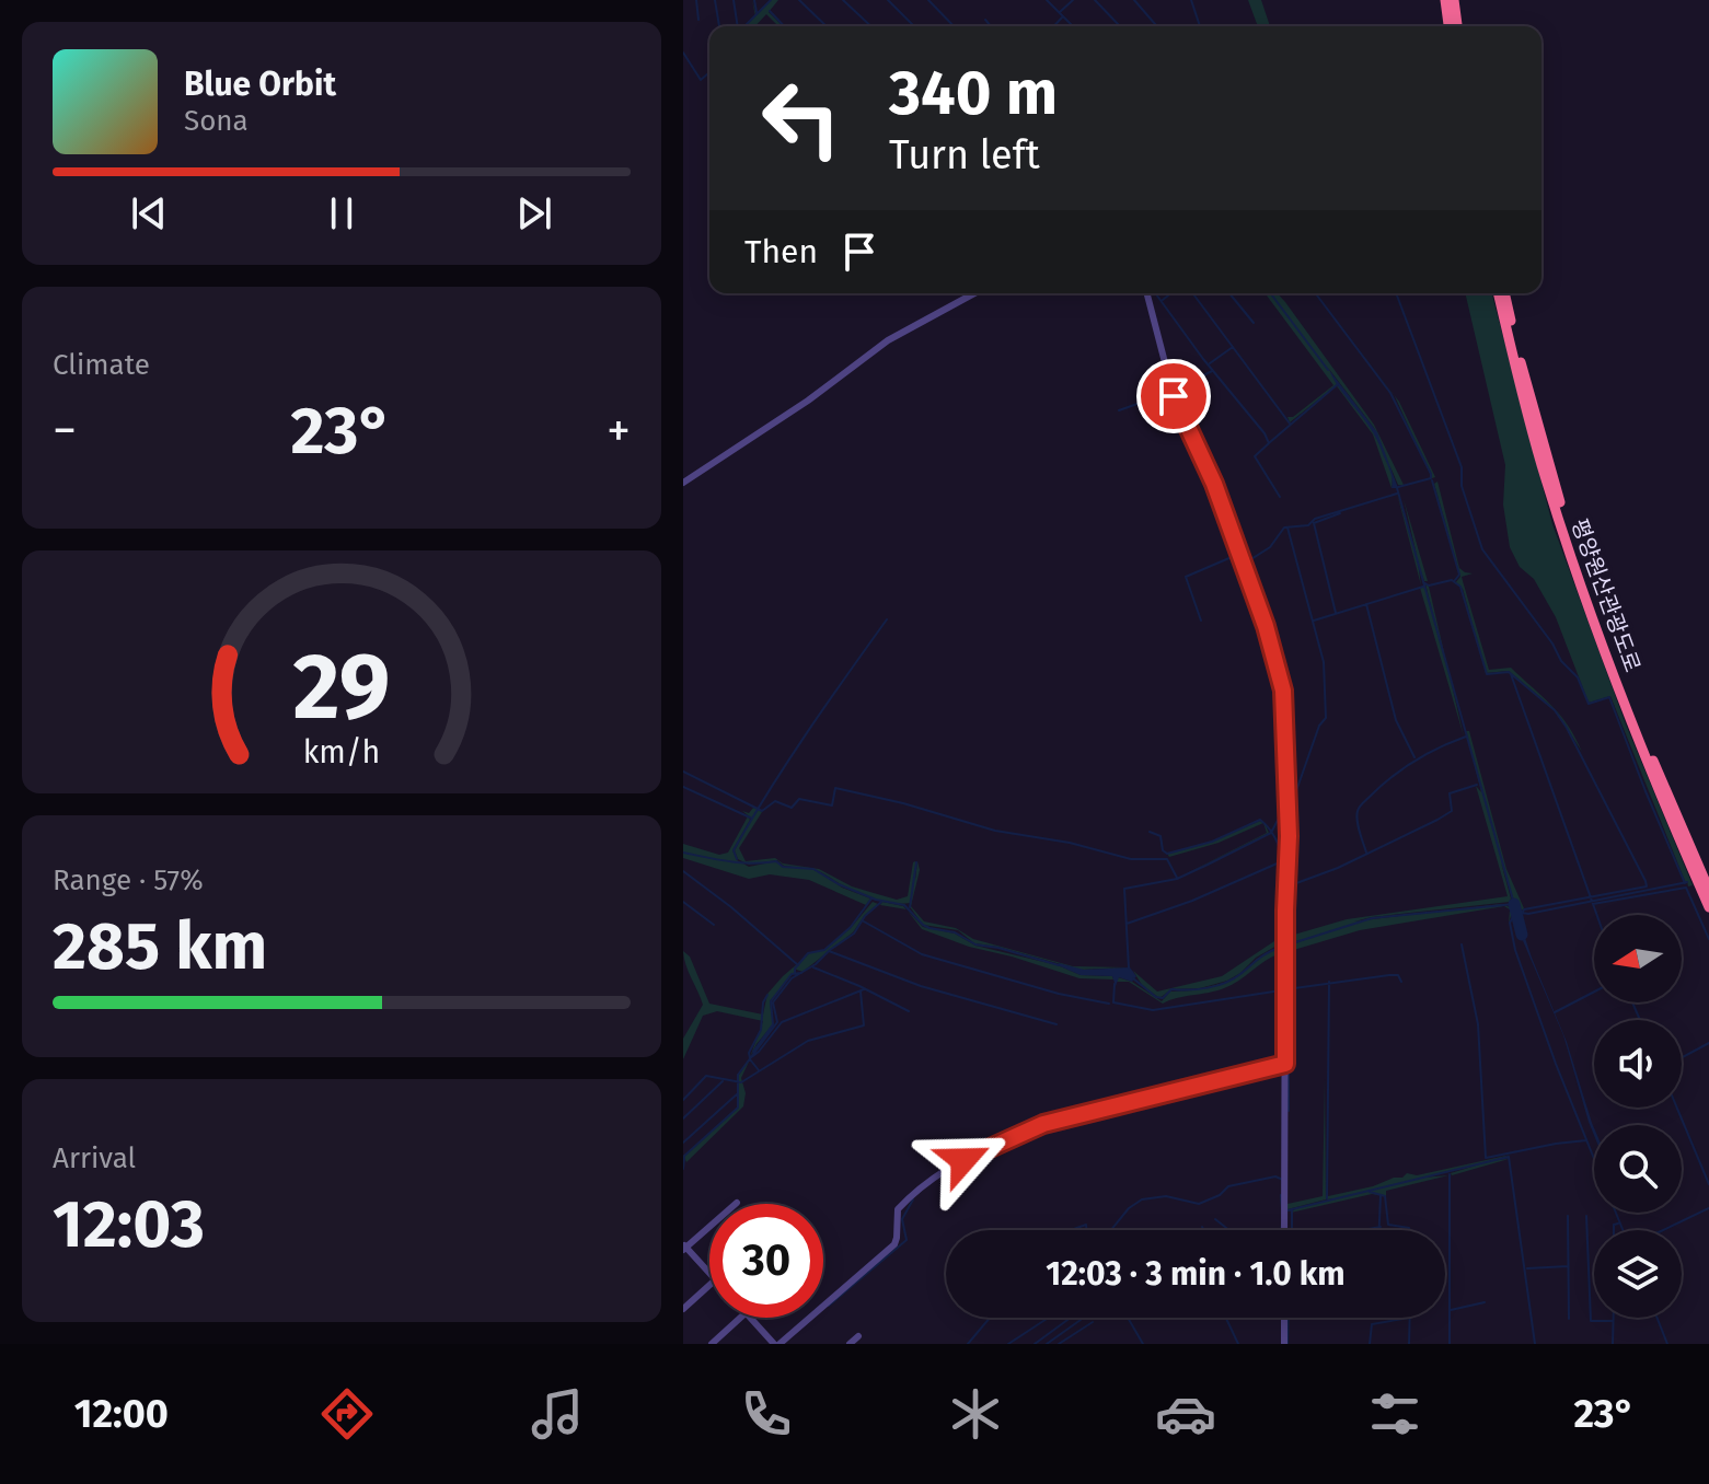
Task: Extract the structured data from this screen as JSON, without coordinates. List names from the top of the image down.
{
  "streets": {
    "highway": ["평양원산관광도로"]
  },
  "north": "left",
  "page": {
    "turn": ["340 m", "Turn left"],
    "song": ["Blue Orbit", "Sona"],
    "then": "Then",
    "tile": [
      "Climate",
      ["Range · 57%", "285 km"],
      ["Arrival", "12:03"]
    ],
    "heat": ["−", "23°", "+"],
    "limit": "30",
    "trip": "12:03 · 3 min · 1.0 km",
    "tabs": ["12:00", "23°"],
    "gauge": ["29", "km/h"]
  }
}
